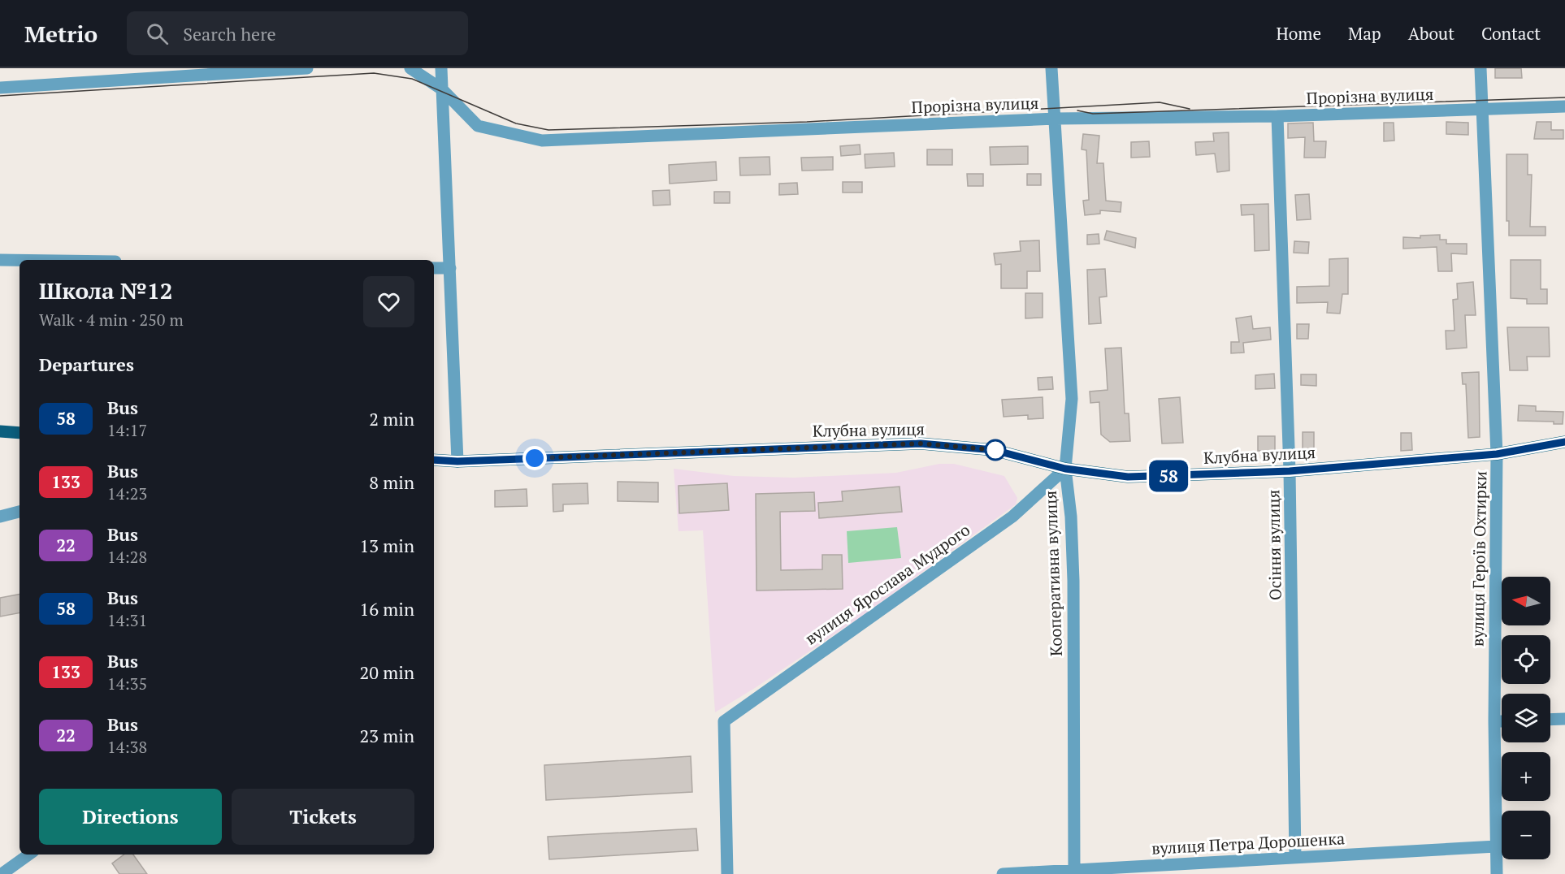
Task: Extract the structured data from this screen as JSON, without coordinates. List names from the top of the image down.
{
  "streets": {
    "main road": ["Клубна вулиця"],
    "street": [
      "Прорізна вулиця",
      "Осіння вулиця",
      "вулиця Героїв Охтирки",
      "Кооперативна вулиця",
      "вулиця Ярослава Мудрого",
      "вулиця Петра Дорошенка"
    ]
  },
  "crossings": [
    ["Прорізна вулиця", "Осіння вулиця"],
    ["Прорізна вулиця", "вулиця Героїв Охтирки"],
    ["Прорізна вулиця", "Кооперативна вулиця"],
    ["Клубна вулиця", "Осіння вулиця"],
    ["Клубна вулиця", "вулиця Героїв Охтирки"],
    ["Клубна вулиця", "Кооперативна вулиця"],
    ["Клубна вулиця", "вулиця Ярослава Мудрого"],
    ["Осіння вулиця", "вулиця Петра Дорошенка"],
    ["вулиця Героїв Охтирки", "вулиця Петра Дорошенка"],
    ["Кооперативна вулиця", "вулиця Ярослава Мудрого"],
    ["Кооперативна вулиця", "вулиця Петра Дорошенка"]
  ],
  "lines": ["bus line 58"],
  "north": "left",
  "page": {
    "header": "Metrio",
    "search": "Search here",
    "nav": [
      "Home",
      "Map",
      "About",
      "Contact"
    ],
    "on_map": "58",
    "heading": [
      ["Школа №12", "Walk · 4 min · 250 m"],
      "Departures"
    ],
    "list": [
      {
        "mark": "58",
        "name": "Bus",
        "note": "14:17",
        "value": "2 min"
      },
      {
        "mark": "133",
        "name": "Bus",
        "note": "14:23",
        "value": "8 min"
      },
      {
        "mark": "22",
        "name": "Bus",
        "note": "14:28",
        "value": "13 min"
      },
      {
        "mark": "58",
        "name": "Bus",
        "note": "14:31",
        "value": "16 min"
      },
      {
        "mark": "133",
        "name": "Bus",
        "note": "14:35",
        "value": "20 min"
      },
      {
        "mark": "22",
        "name": "Bus",
        "note": "14:38",
        "value": "23 min"
      }
    ],
    "map_buttons": ["+", "−"],
    "buttons": ["Directions", "Tickets"]
  }
}
